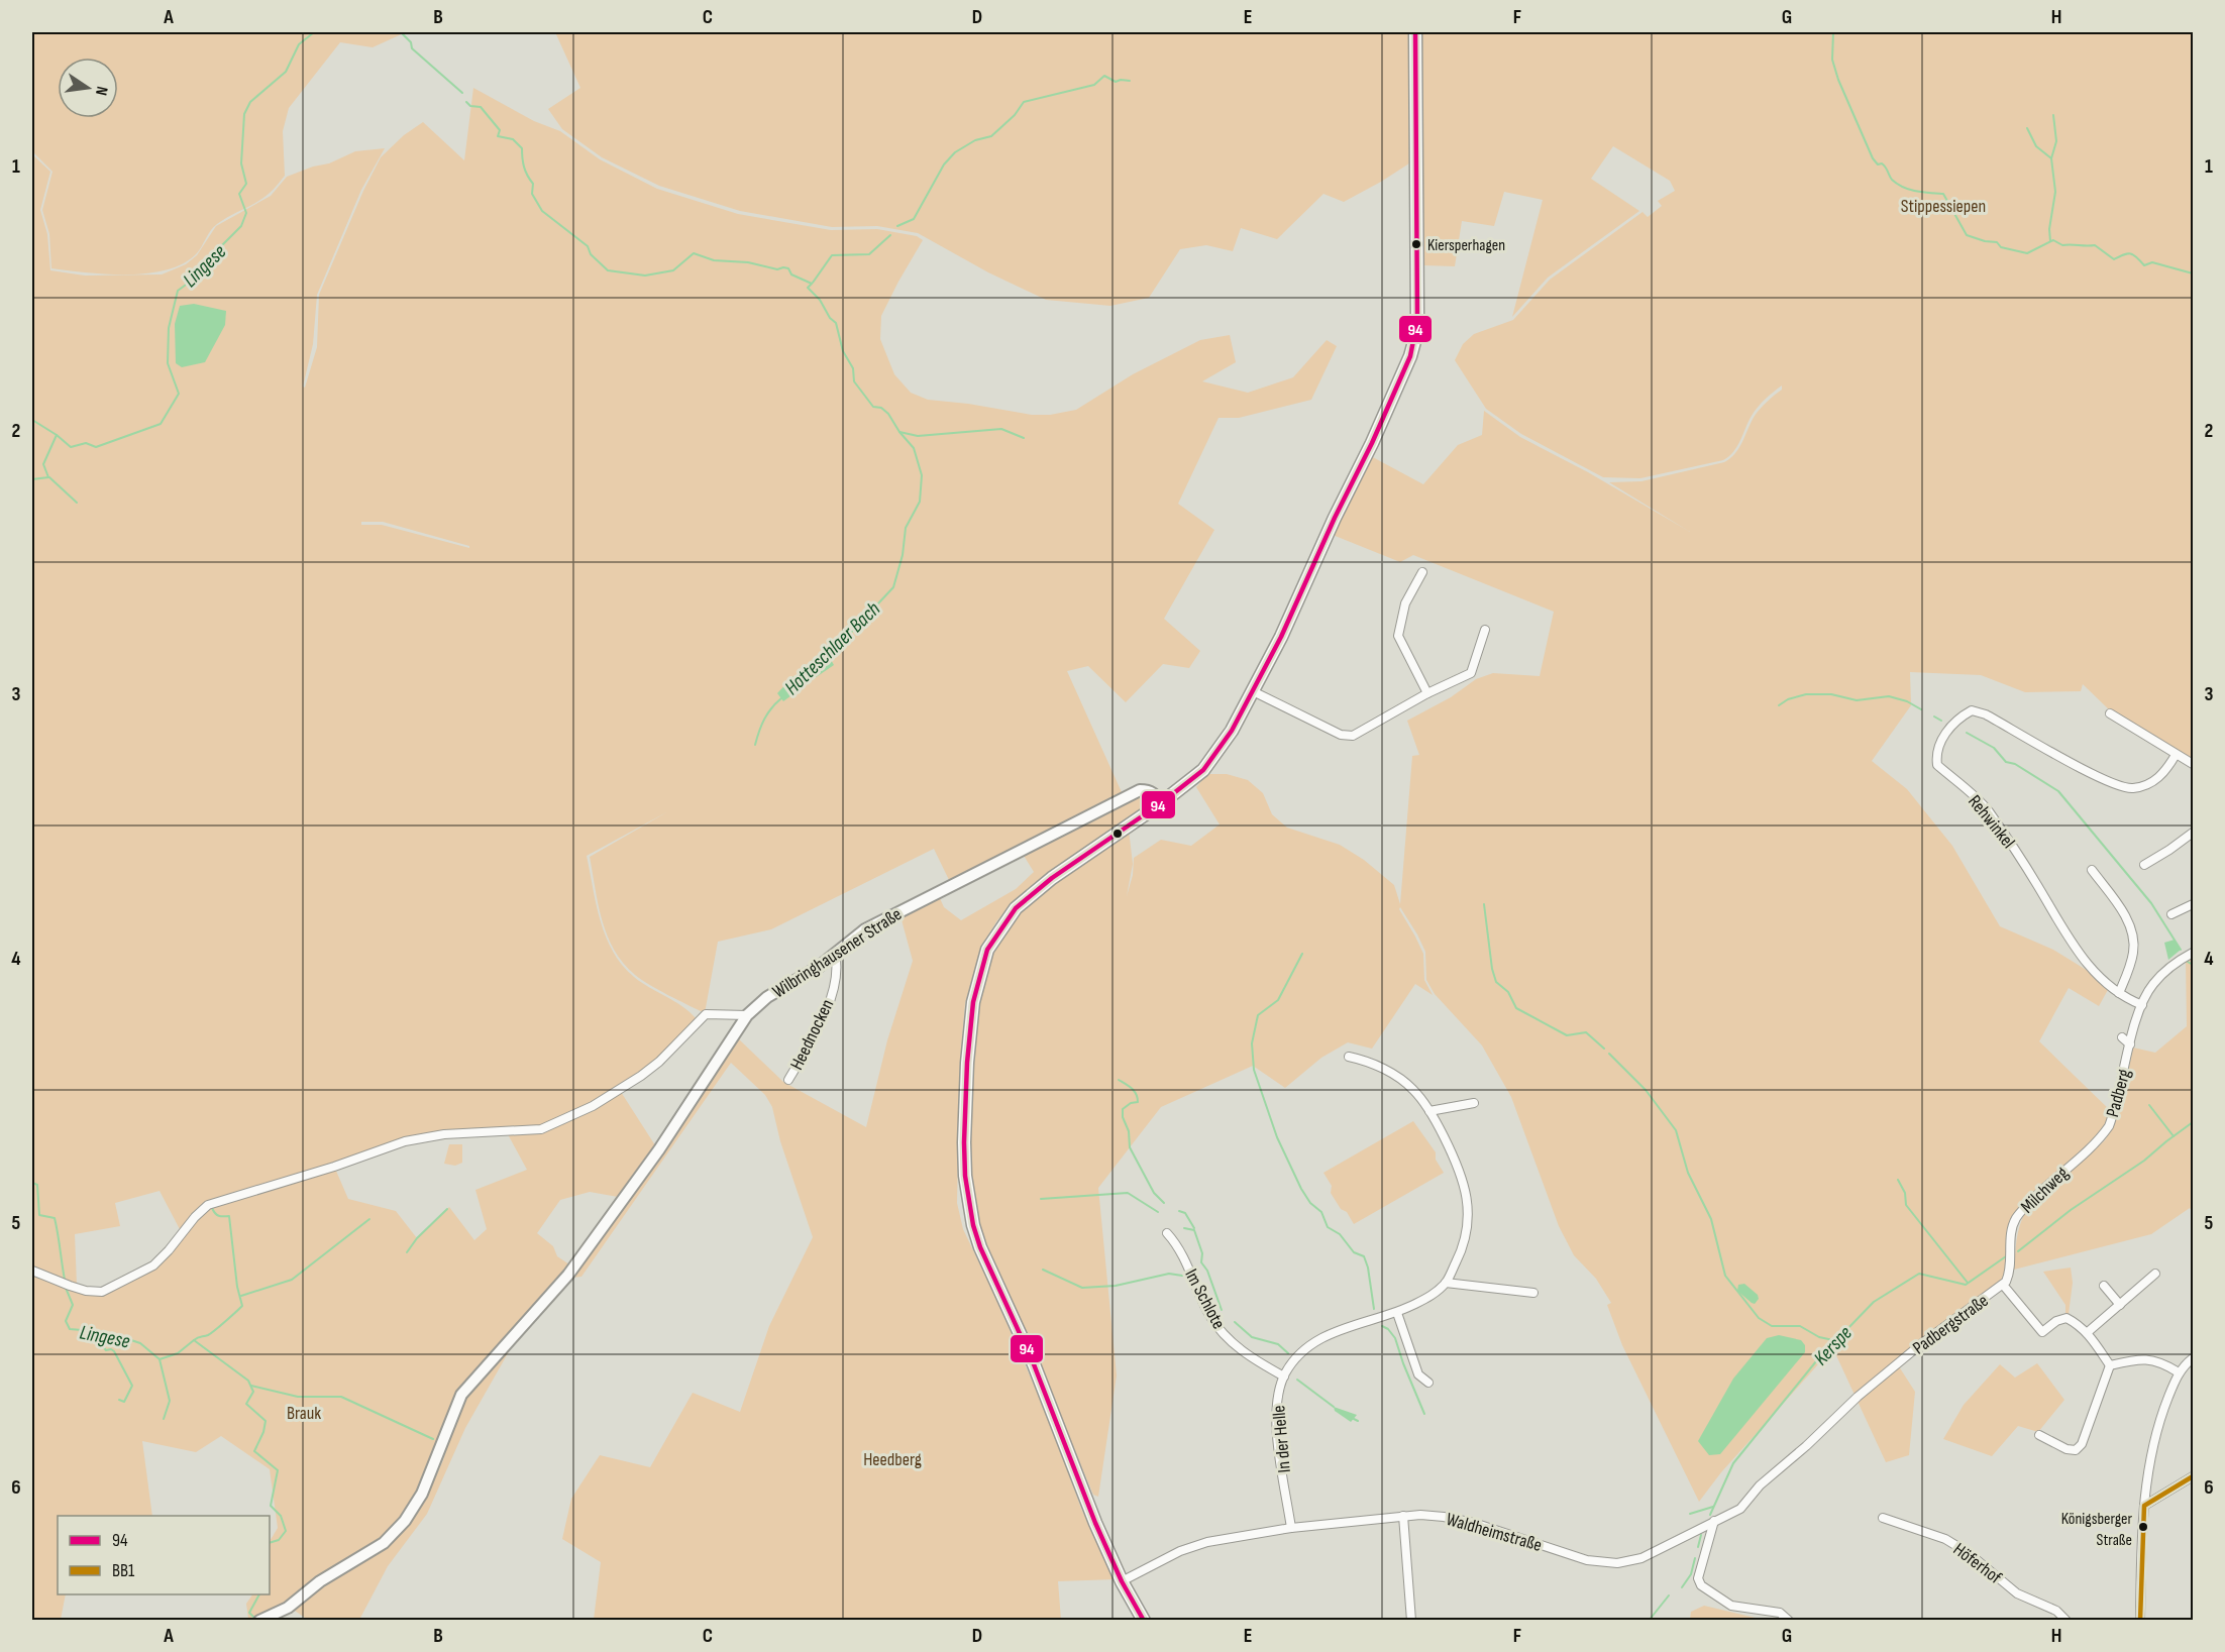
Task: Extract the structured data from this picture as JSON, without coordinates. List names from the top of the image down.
{
  "streets": {
    "street": [
      "Rehwinkel",
      "Wilbringhausener Straße",
      "Heednocken",
      "Padberg",
      "Milchweg",
      "Im Schlote",
      "Padbergstraße",
      "In der Helle",
      "Waldheimstraße",
      "Höferhof"
    ]
  },
  "crossings": [
    ["Rehwinkel", "Padberg"],
    ["Wilbringhausener Straße", "Heednocken"],
    ["Padberg", "Milchweg"],
    ["Milchweg", "Padbergstraße"],
    ["Im Schlote", "In der Helle"],
    ["Padbergstraße", "Waldheimstraße"],
    ["In der Helle", "Waldheimstraße"]
  ],
  "water": ["Lingese", "Hotteschlaer Bach", "Kerspe"],
  "parks": ["Stippessiepen", "Brauk", "Heedberg"],
  "places": ["Kiersperhagen", "Königsberger Straße"],
  "lines": ["transit line 94", "transit line BB1"],
  "legend": ["94", "BB1"],
  "north": "right",
  "grid": {
    "columns": [
      "A",
      "B",
      "C",
      "D",
      "E",
      "F",
      "G",
      "H"
    ],
    "rows": [
      "1",
      "2",
      "3",
      "4",
      "5",
      "6"
    ]
  }
}
